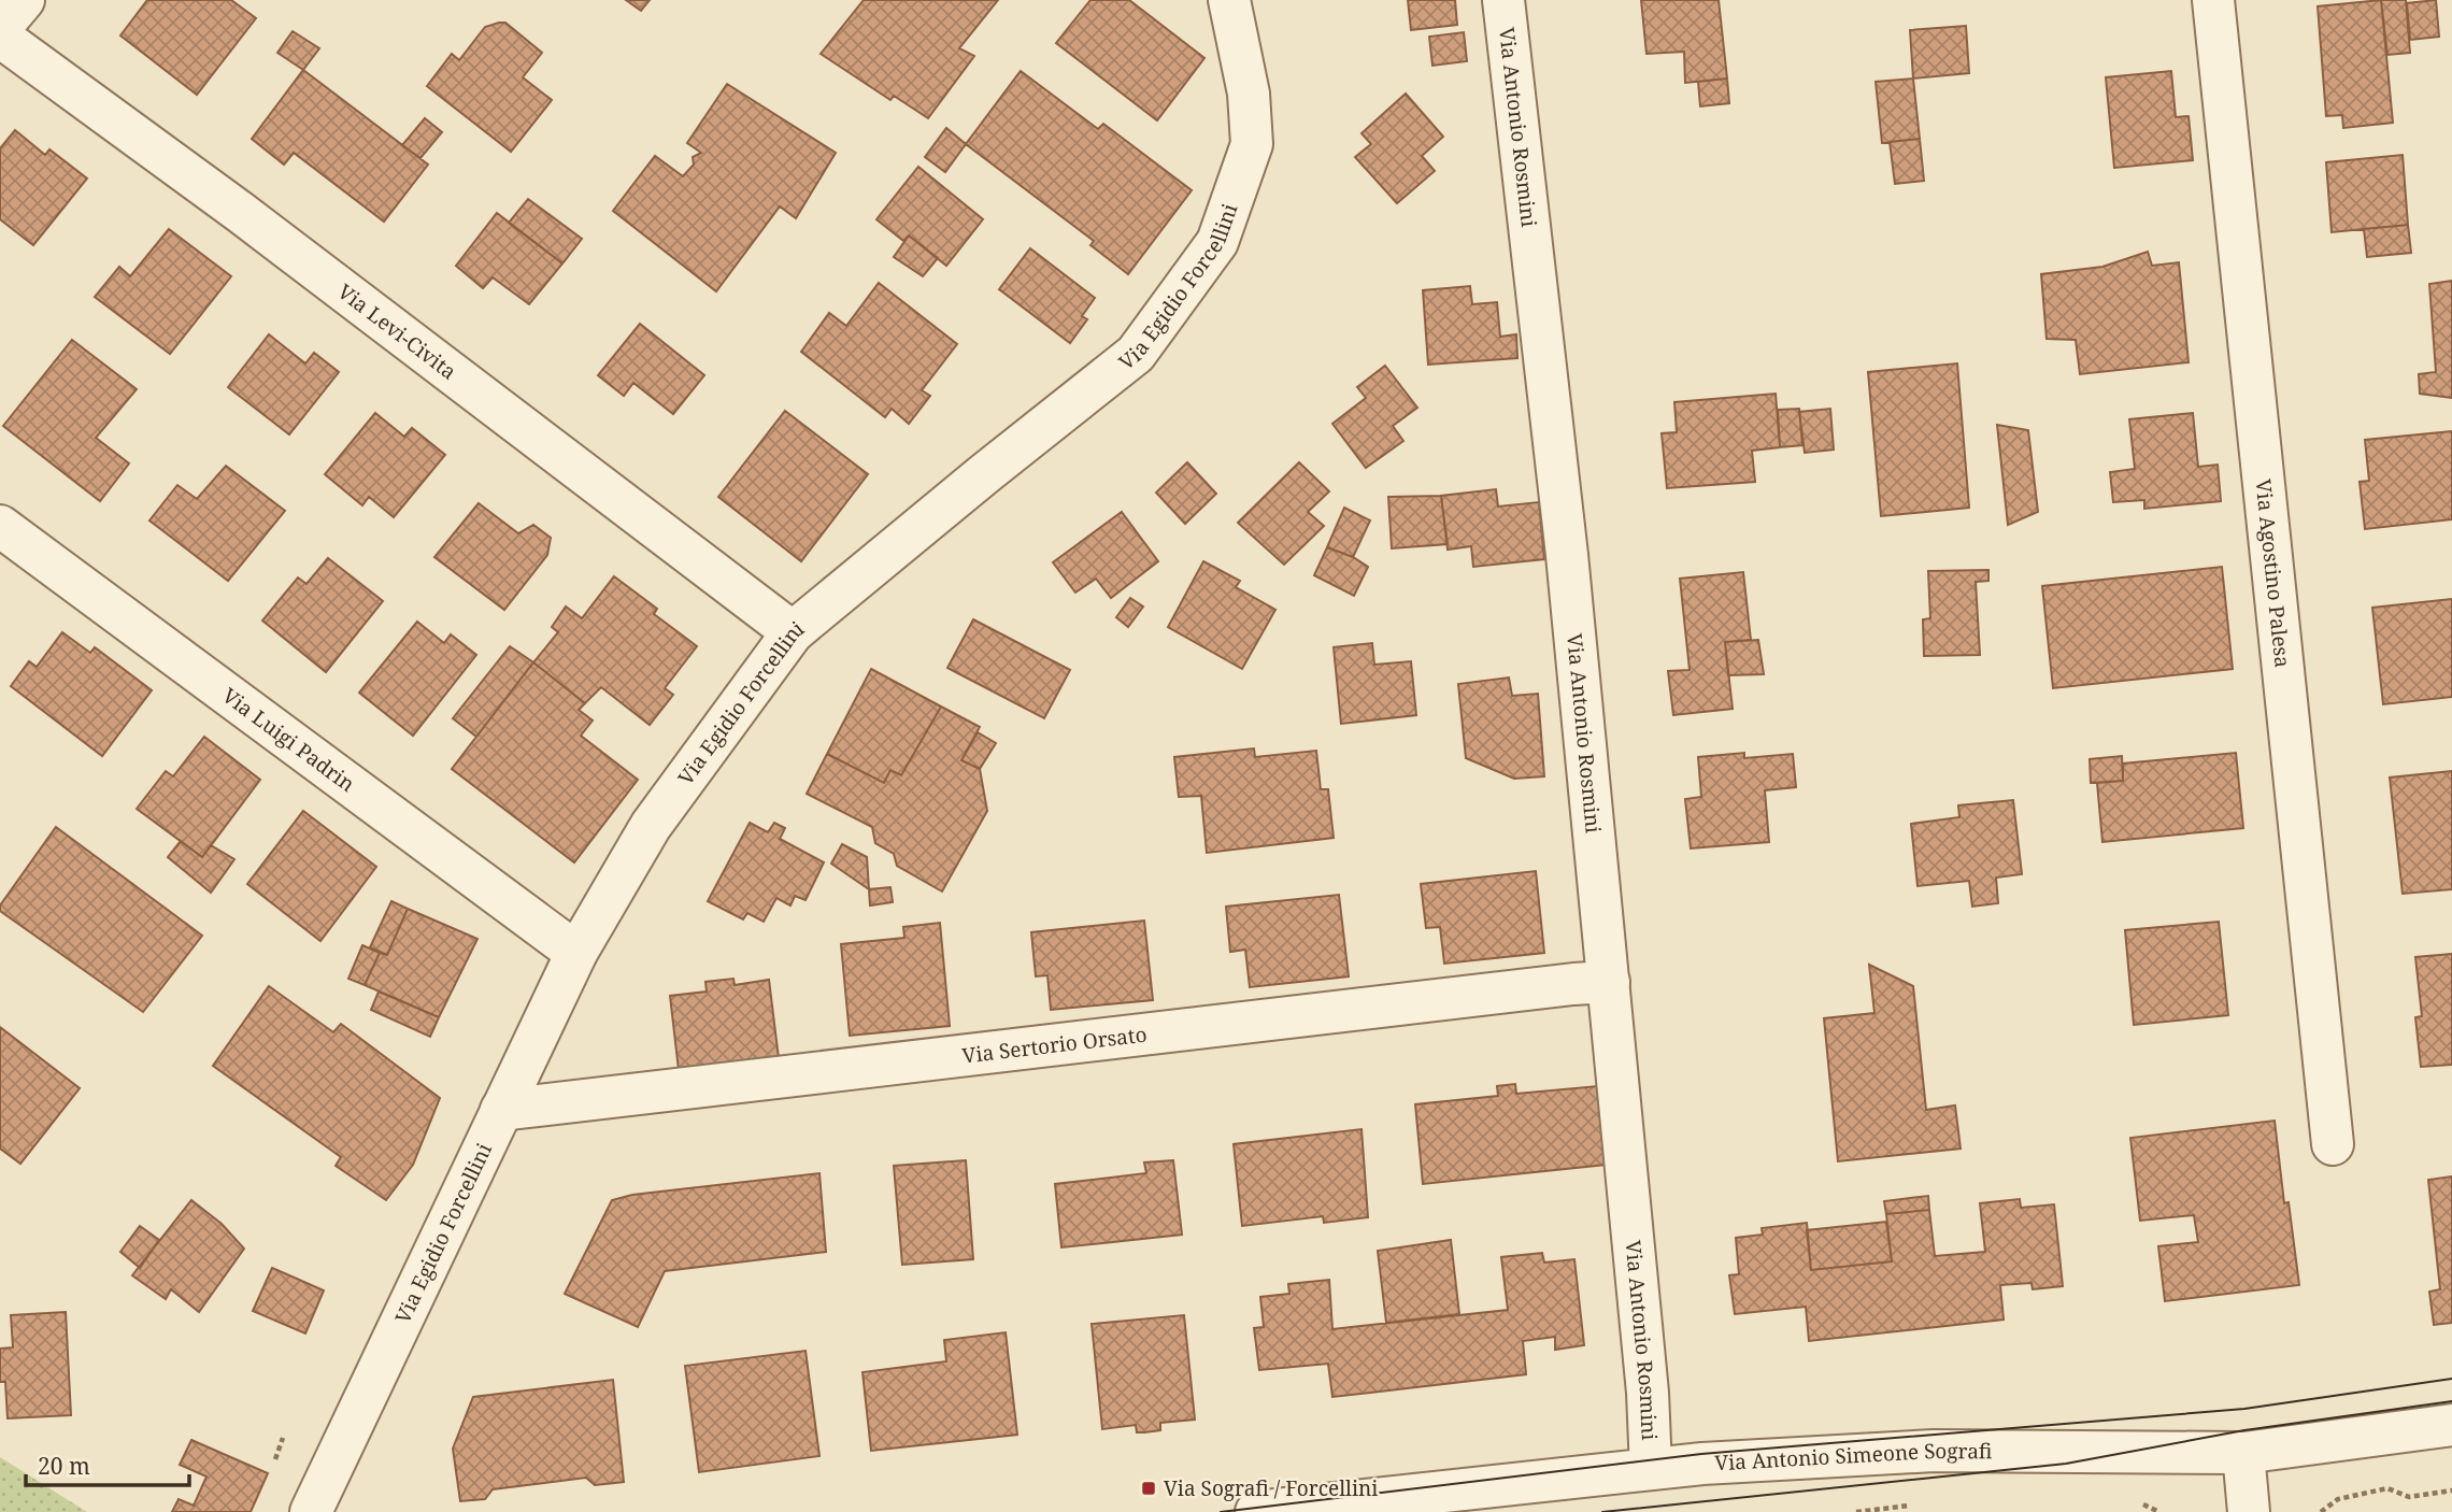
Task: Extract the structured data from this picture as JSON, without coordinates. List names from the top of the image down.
{
  "streets": {
    "street": [
      "Via Antonio Rosmini",
      "Via Egidio Forcellini",
      "Via Levi-Civita",
      "Via Agostino Palesa",
      "Via Luigi Padrin",
      "Via Sertorio Orsato",
      "Via Antonio Simeone Sografi"
    ]
  },
  "crossings": [
    ["Via Antonio Rosmini", "Via Sertorio Orsato"],
    ["Via Antonio Rosmini", "Via Antonio Simeone Sografi"],
    ["Via Egidio Forcellini", "Via Levi-Civita"],
    ["Via Egidio Forcellini", "Via Luigi Padrin"],
    ["Via Egidio Forcellini", "Via Sertorio Orsato"]
  ],
  "places": {
    "transit": ["Via Sografi / Forcellini"]
  },
  "scale_bar": "20 m"
}
